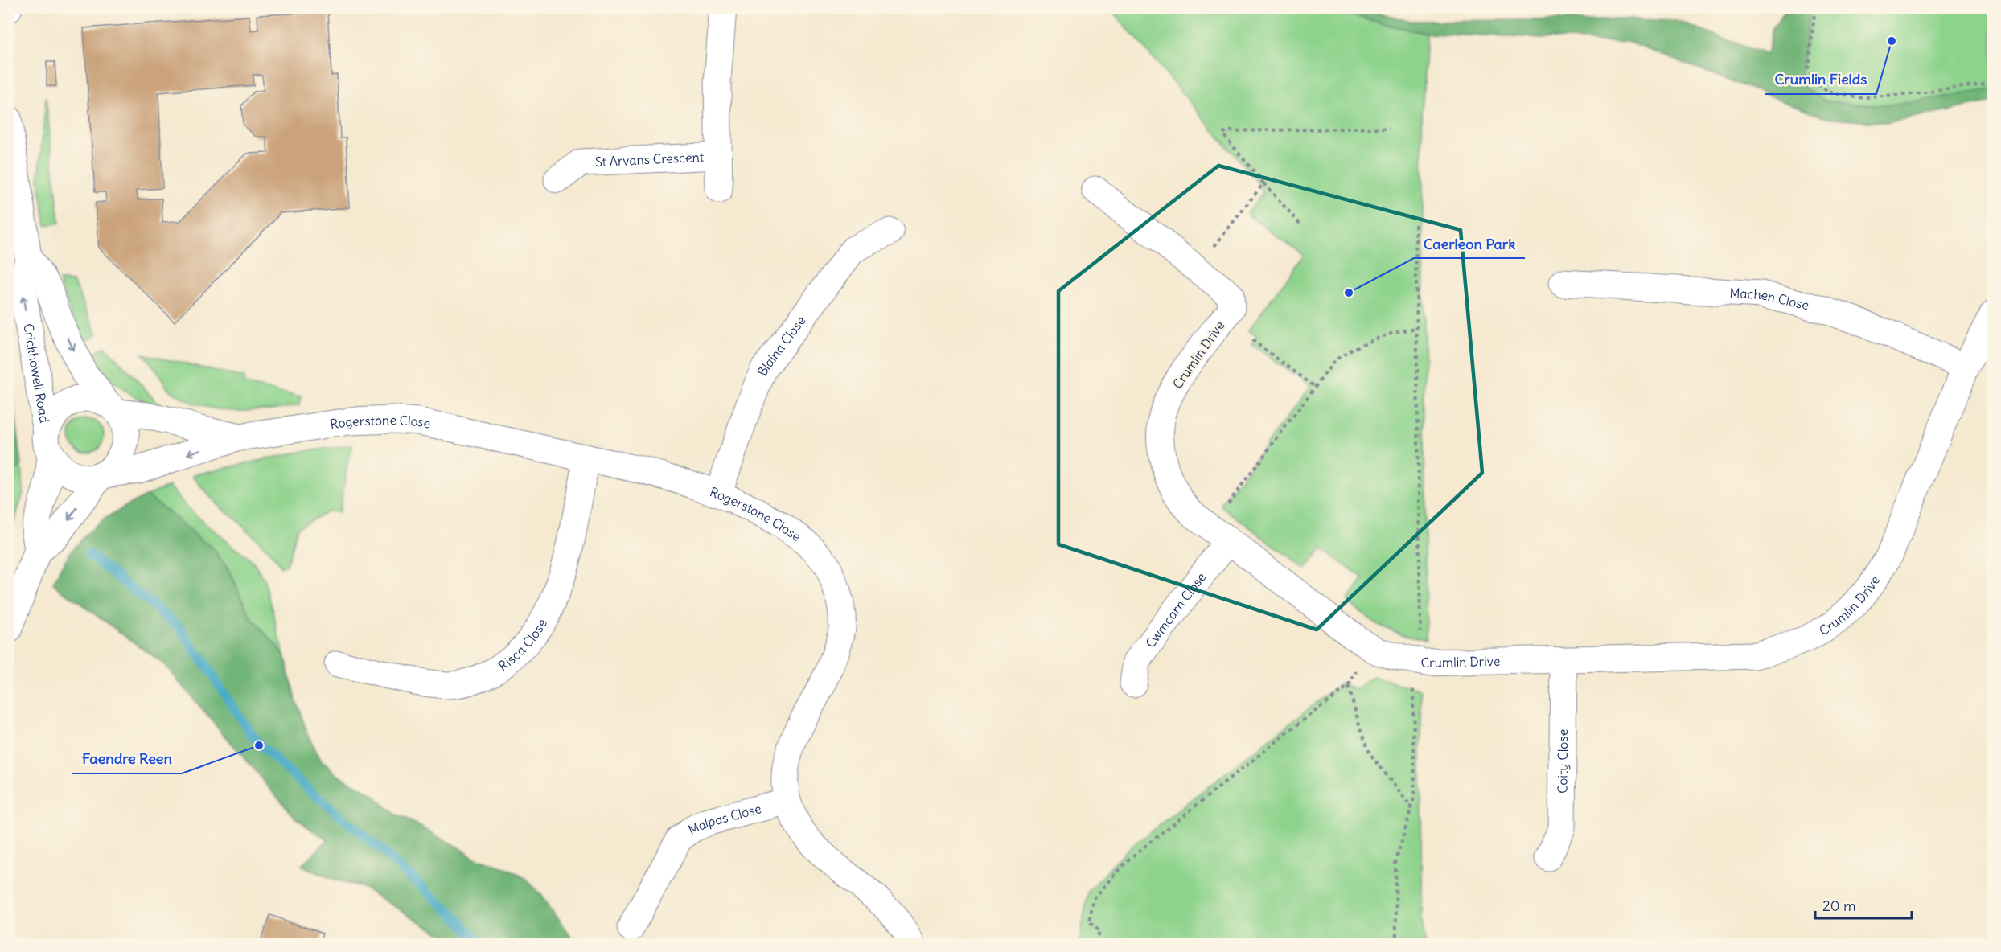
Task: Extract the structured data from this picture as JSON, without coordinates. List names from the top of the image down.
{
  "streets": {
    "street": [
      "St Arvans Crescent",
      "Machen Close",
      "Blaina Close",
      "Crumlin Drive",
      "Crickhowell Road",
      "Rogerstone Close",
      "Cwmcarn Close",
      "Risca Close",
      "Coity Close",
      "Malpas Close"
    ]
  },
  "crossings": [
    ["Machen Close", "Crumlin Drive"],
    ["Blaina Close", "Rogerstone Close"],
    ["Crumlin Drive", "Cwmcarn Close"],
    ["Crumlin Drive", "Coity Close"],
    ["Crickhowell Road", "Rogerstone Close"],
    ["Rogerstone Close", "Risca Close"],
    ["Rogerstone Close", "Malpas Close"]
  ],
  "places": ["Crumlin Fields", "Caerleon Park", "Faendre Reen"],
  "scale_bar": "20 m"
}
